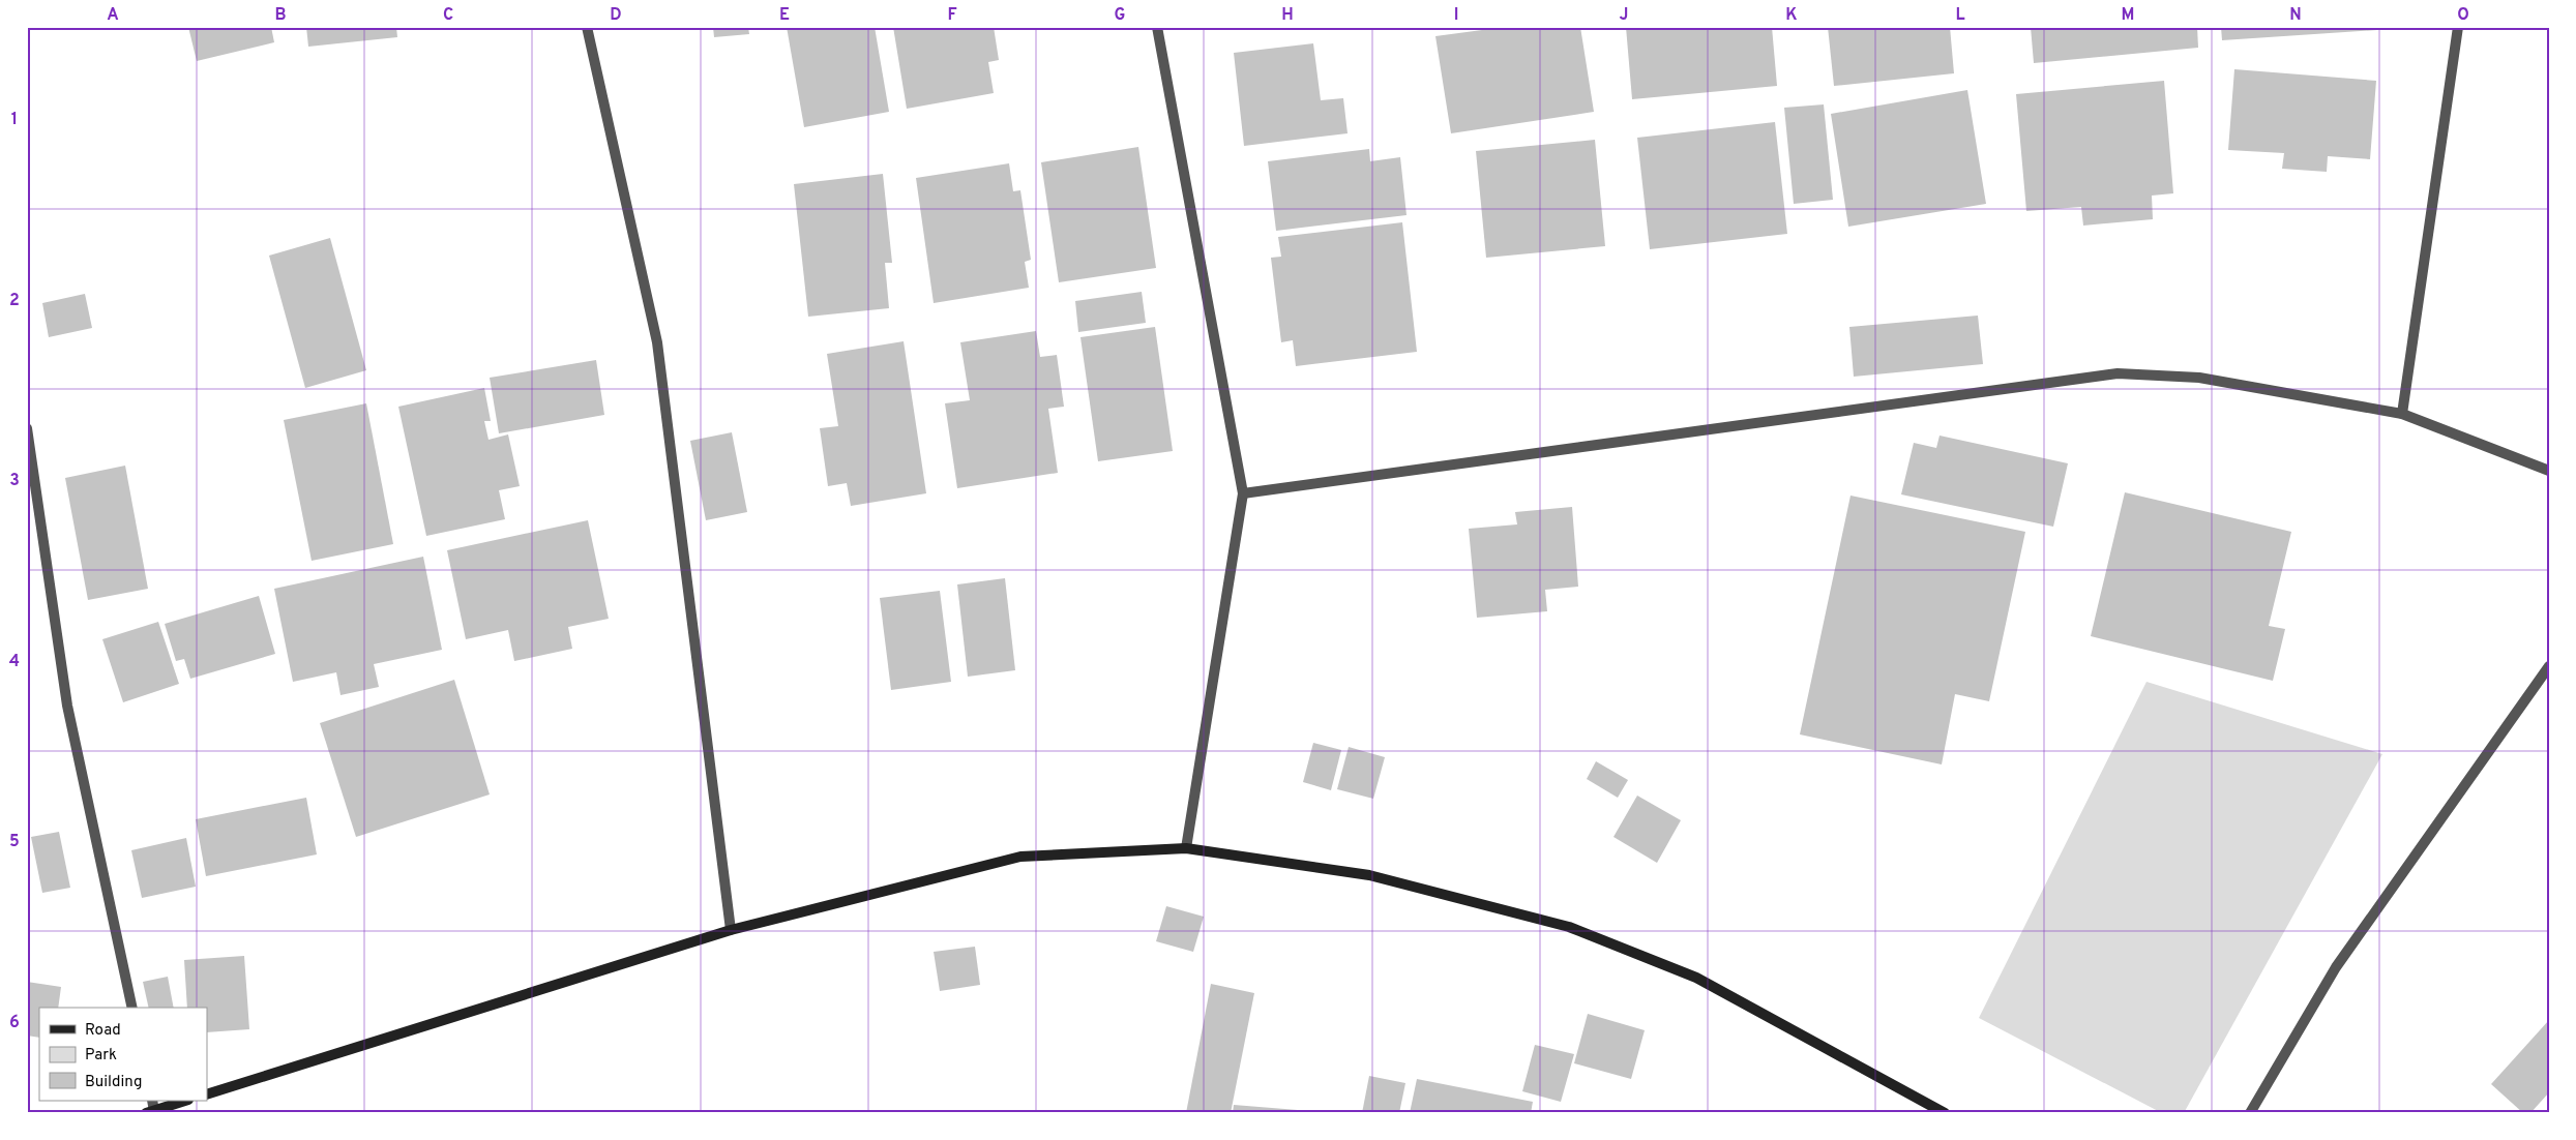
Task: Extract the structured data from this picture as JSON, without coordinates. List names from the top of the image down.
{
  "legend": ["Road", "Park", "Building"],
  "grid": {
    "columns": [
      "A",
      "B",
      "C",
      "D",
      "E",
      "F",
      "G",
      "H",
      "I",
      "J",
      "K",
      "L",
      "M",
      "N",
      "O"
    ],
    "rows": [
      "1",
      "2",
      "3",
      "4",
      "5",
      "6"
    ]
  }
}
